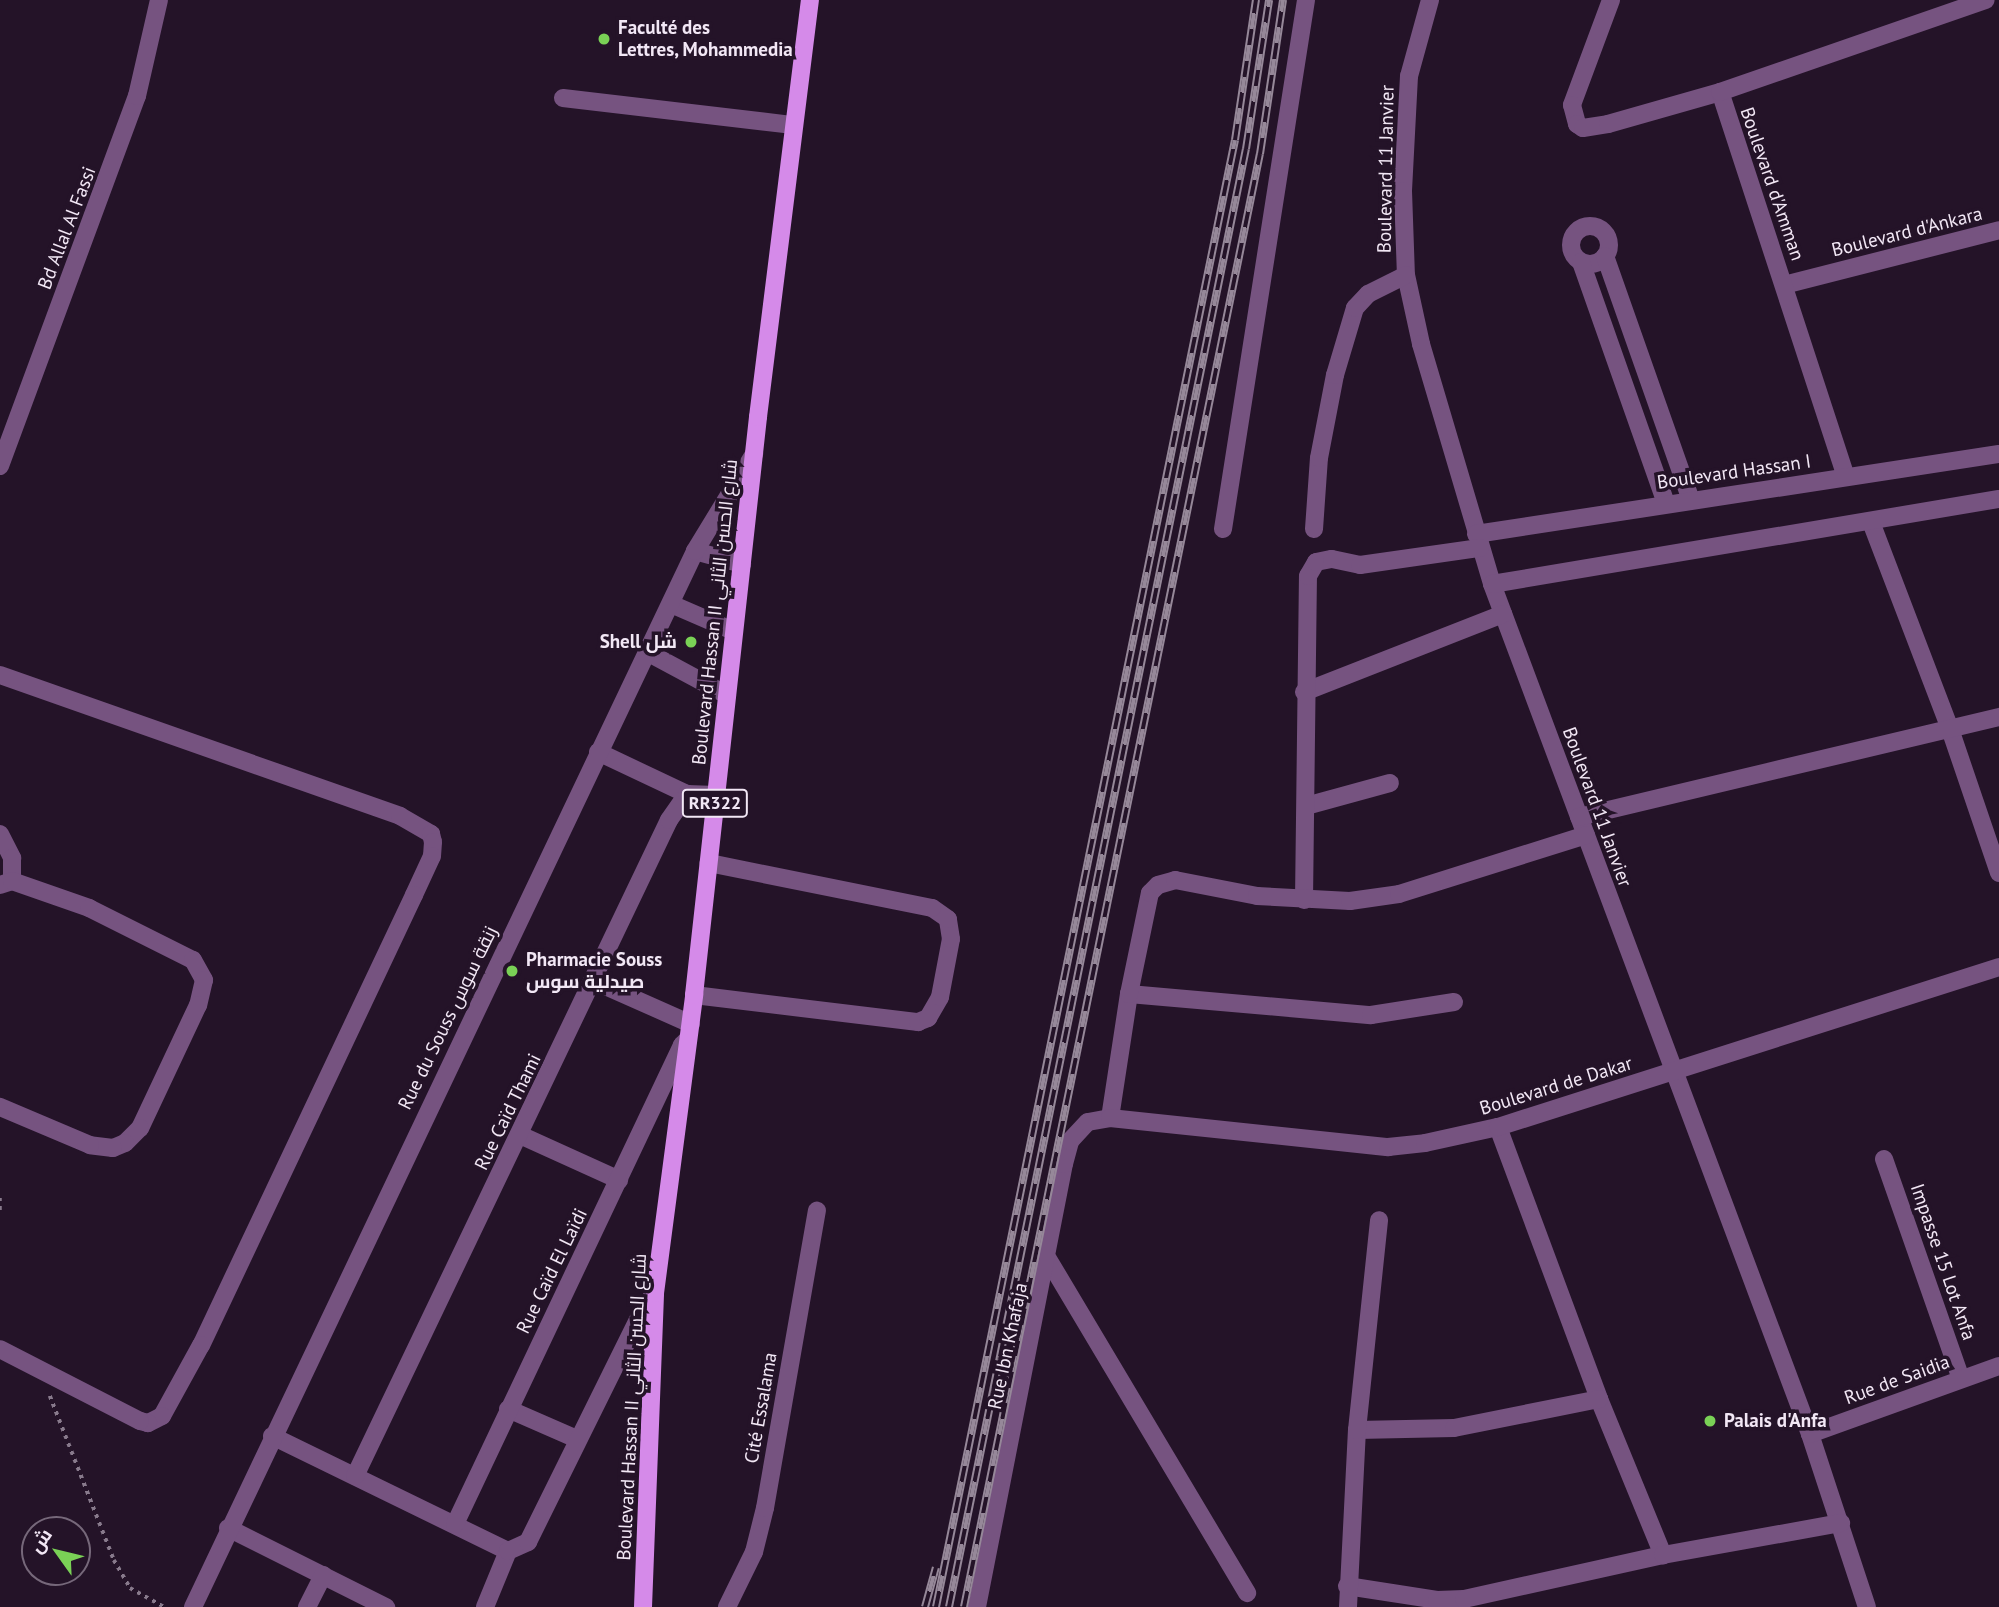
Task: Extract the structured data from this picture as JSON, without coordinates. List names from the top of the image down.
{
  "streets": {
    "main road": ["Boulevard Hassan II شارع الحسن الثاني", "RR322"],
    "street": [
      "Boulevard 11 Janvier",
      "Boulevard d'Amman",
      "Bd Allal Al Fassi",
      "Boulevard d'Ankara",
      "Boulevard Hassan I",
      "Rue du Souss زنقة سوس",
      "Boulevard de Dakar",
      "Rue Caïd Thami",
      "Impasse 15 Lot Anfa",
      "Rue Caïd El Laïdi",
      "Rue Ibn Khafaja",
      "Rue de Saidia",
      "Cité Essalama"
    ]
  },
  "crossings": [
    ["Boulevard 11 Janvier", "Boulevard Hassan I"],
    ["Boulevard 11 Janvier", "Boulevard de Dakar"],
    ["Boulevard 11 Janvier", "Rue de Saidia"],
    ["Boulevard d'Amman", "Boulevard d'Ankara"],
    ["Boulevard d'Amman", "Boulevard Hassan I"],
    ["Boulevard Hassan II شارع الحسن الثاني", "Rue du Souss زنقة سوس"],
    ["Boulevard Hassan II شارع الحسن الثاني", "Rue Caïd El Laïdi"],
    ["Boulevard de Dakar", "Rue Ibn Khafaja"],
    ["Impasse 15 Lot Anfa", "Rue de Saidia"]
  ],
  "places": [
    "Faculté des Lettres, Mohammedia",
    "Shell شل",
    "Pharmacie Souss صيدلية سوس",
    "Palais d'Anfa"
  ],
  "north": "top left"
}
